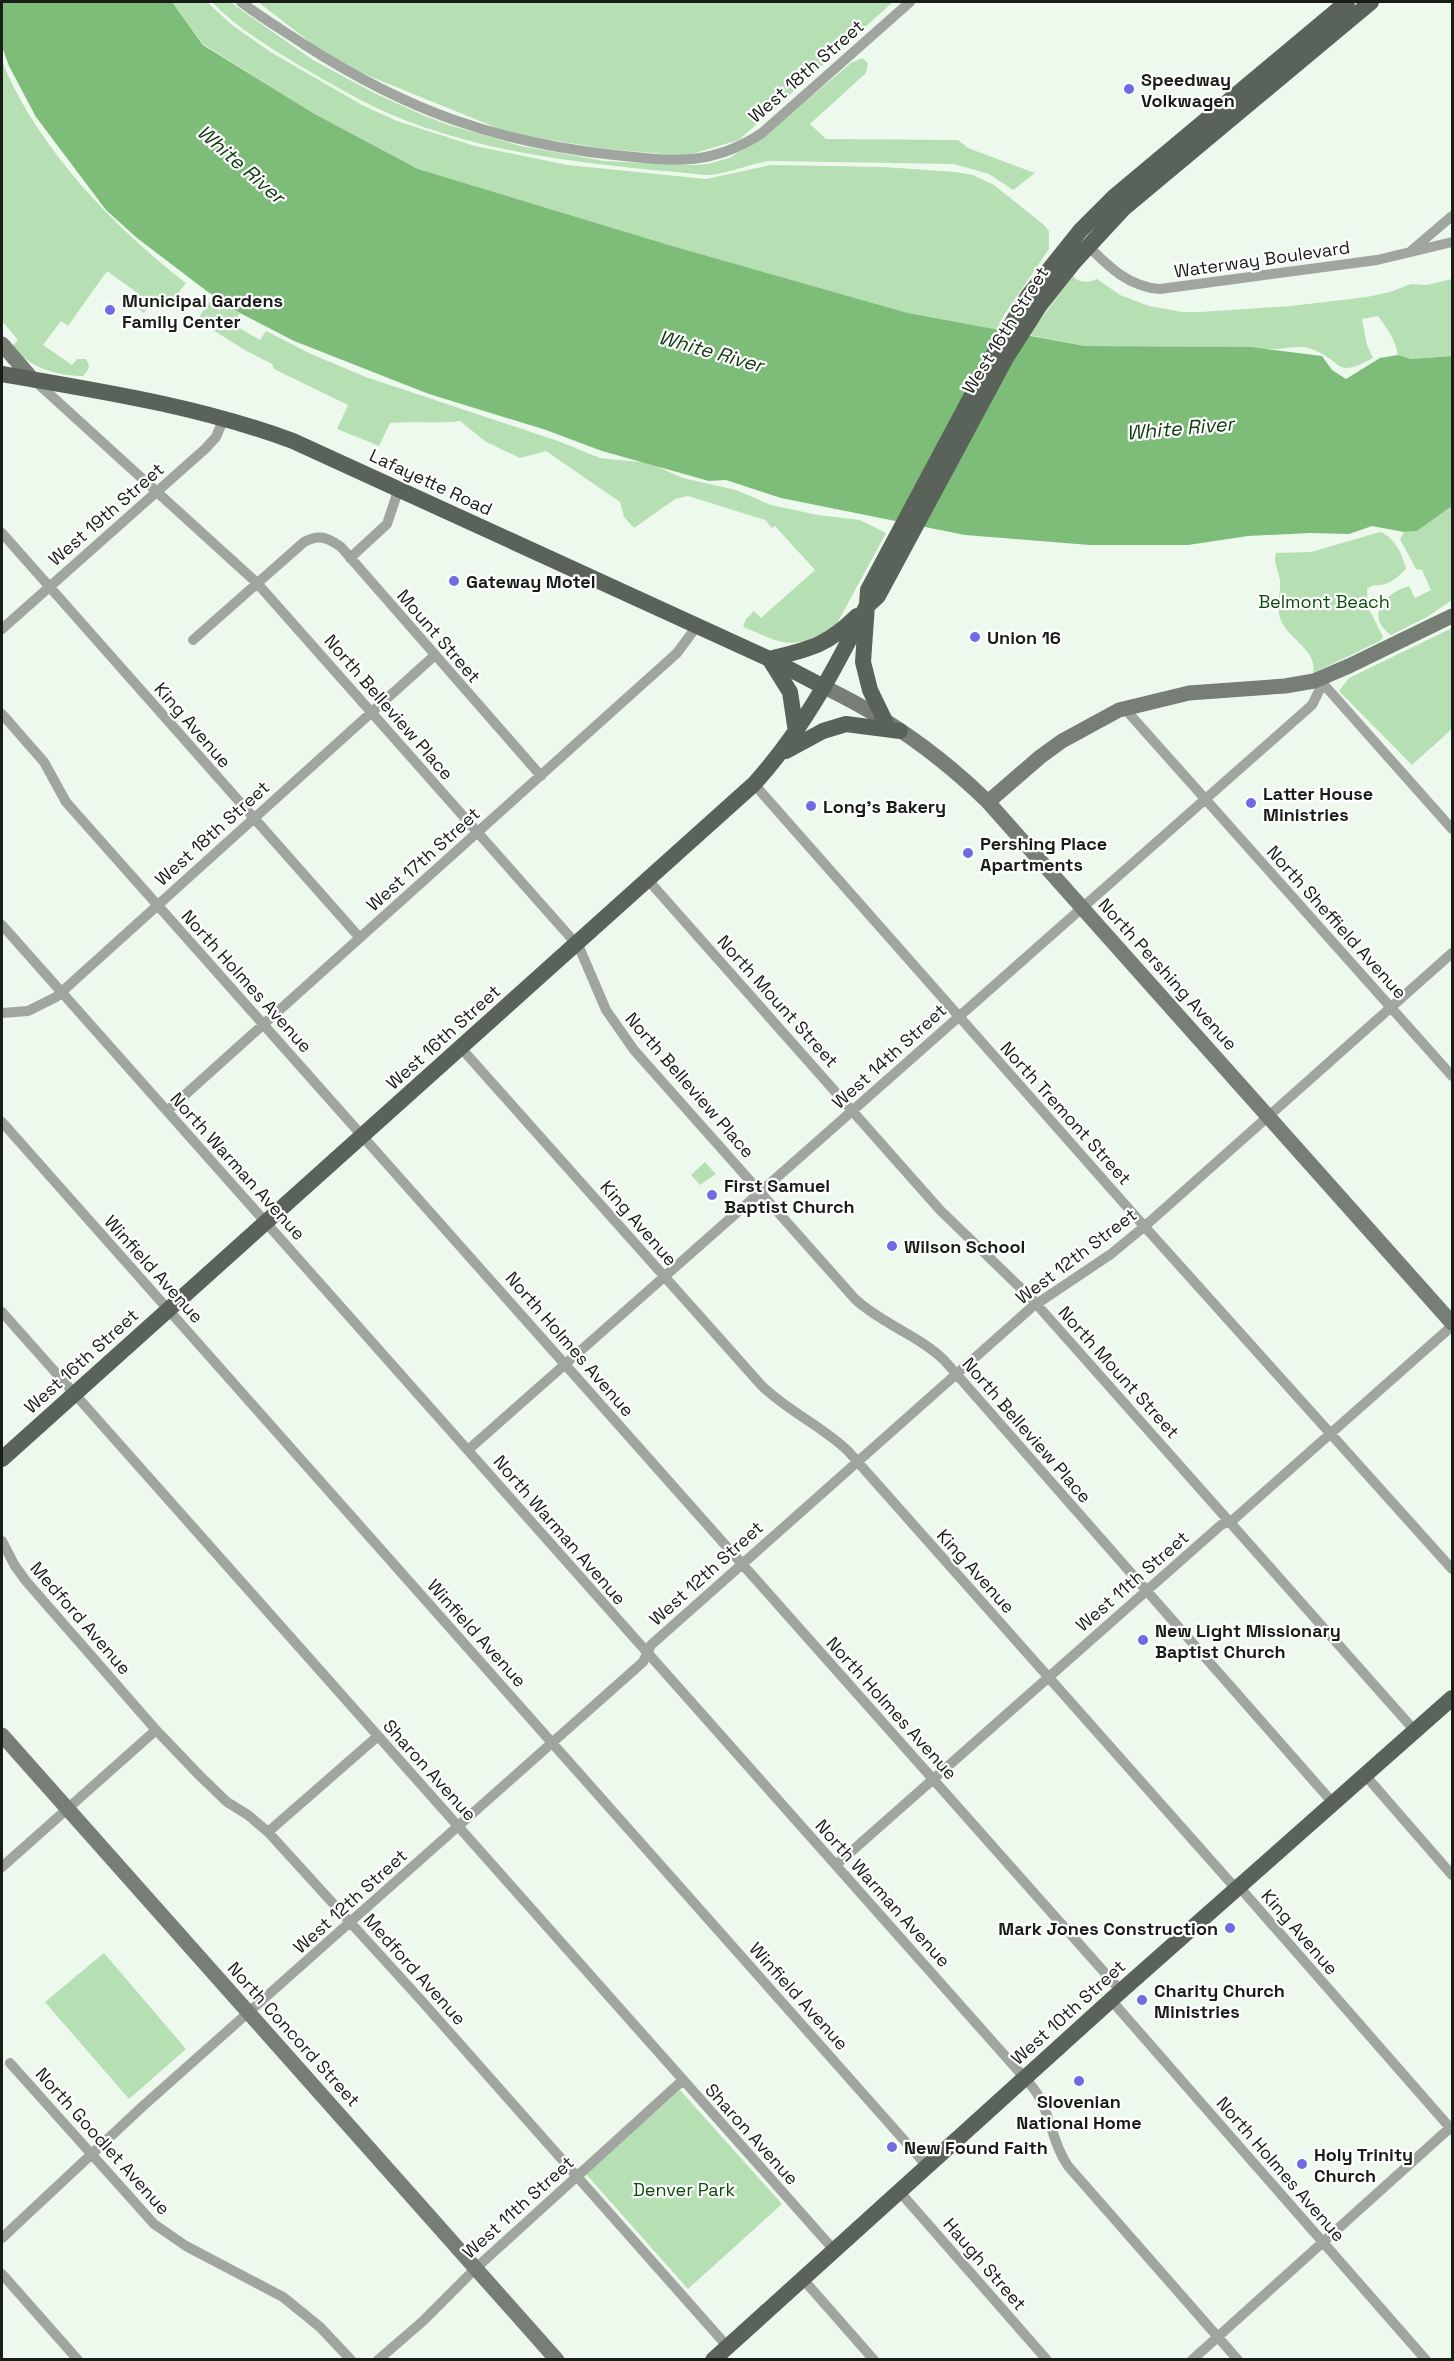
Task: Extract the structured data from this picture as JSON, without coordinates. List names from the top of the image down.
{
  "streets": {
    "main road": [
      "West 16th Street",
      "Lafayette Road",
      "North Pershing Avenue",
      "West 10th Street",
      "North Concord Street"
    ],
    "street": [
      "West 18th Street",
      "Waterway Boulevard",
      "West 19th Street",
      "Mount Street",
      "North Belleview Place",
      "King Avenue",
      "West 17th Street",
      "North Sheffield Avenue",
      "North Holmes Avenue",
      "North Mount Street",
      "West 14th Street",
      "North Tremont Street",
      "North Warman Avenue",
      "West 12th Street",
      "Winfield Avenue",
      "West 11th Street",
      "Medford Avenue",
      "Sharon Avenue",
      "North Goodlet Avenue",
      "Haugh Street"
    ]
  },
  "crossings": [
    ["West 18th Street", "Mount Street"],
    ["West 18th Street", "North Belleview Place"],
    ["West 18th Street", "King Avenue"],
    ["West 18th Street", "North Holmes Avenue"],
    ["West 18th Street", "North Warman Avenue"],
    ["Waterway Boulevard", "West 16th Street"],
    ["West 16th Street", "Lafayette Road"],
    ["West 16th Street", "North Belleview Place"],
    ["West 16th Street", "King Avenue"],
    ["West 16th Street", "North Pershing Avenue"],
    ["West 16th Street", "North Holmes Avenue"],
    ["West 16th Street", "North Mount Street"],
    ["West 16th Street", "North Tremont Street"],
    ["West 16th Street", "North Warman Avenue"],
    ["West 16th Street", "Winfield Avenue"],
    ["West 16th Street", "Sharon Avenue"],
    ["Lafayette Road", "West 19th Street"],
    ["Lafayette Road", "North Belleview Place"],
    ["Lafayette Road", "West 17th Street"],
    ["Lafayette Road", "North Pershing Avenue"],
    ["West 19th Street", "North Belleview Place"],
    ["West 19th Street", "King Avenue"],
    ["Mount Street", "North Belleview Place"],
    ["Mount Street", "West 17th Street"],
    ["North Belleview Place", "West 17th Street"],
    ["North Belleview Place", "West 14th Street"],
    ["North Belleview Place", "West 12th Street"],
    ["North Belleview Place", "West 11th Street"],
    ["North Belleview Place", "West 10th Street"],
    ["King Avenue", "West 17th Street"],
    ["King Avenue", "West 14th Street"],
    ["King Avenue", "West 12th Street"],
    ["King Avenue", "West 11th Street"],
    ["King Avenue", "West 10th Street"],
    ["West 17th Street", "North Holmes Avenue"],
    ["West 17th Street", "North Warman Avenue"],
    ["North Sheffield Avenue", "West 14th Street"],
    ["North Sheffield Avenue", "West 12th Street"],
    ["North Pershing Avenue", "West 14th Street"],
    ["North Pershing Avenue", "West 12th Street"],
    ["North Pershing Avenue", "West 11th Street"],
    ["North Holmes Avenue", "West 14th Street"],
    ["North Holmes Avenue", "West 12th Street"],
    ["North Holmes Avenue", "West 11th Street"],
    ["North Holmes Avenue", "West 10th Street"],
    ["North Mount Street", "West 14th Street"],
    ["North Mount Street", "West 12th Street"],
    ["North Mount Street", "West 11th Street"],
    ["North Mount Street", "West 10th Street"],
    ["West 14th Street", "North Tremont Street"],
    ["West 14th Street", "North Warman Avenue"],
    ["North Tremont Street", "West 12th Street"],
    ["North Tremont Street", "West 11th Street"],
    ["North Warman Avenue", "West 12th Street"],
    ["North Warman Avenue", "West 11th Street"],
    ["North Warman Avenue", "West 10th Street"],
    ["West 12th Street", "Winfield Avenue"],
    ["West 12th Street", "Medford Avenue"],
    ["West 12th Street", "Sharon Avenue"],
    ["West 12th Street", "North Concord Street"],
    ["West 12th Street", "North Goodlet Avenue"],
    ["Winfield Avenue", "West 10th Street"],
    ["West 11th Street", "Medford Avenue"],
    ["West 11th Street", "Sharon Avenue"],
    ["West 11th Street", "North Concord Street"],
    ["Medford Avenue", "West 10th Street"],
    ["Sharon Avenue", "West 10th Street"],
    ["West 10th Street", "Haugh Street"]
  ],
  "water": ["White River"],
  "parks": ["Belmont Beach", "Denver Park"],
  "places": [
    "Speedway Volkwagen",
    "Municipal Gardens Family Center",
    "Gateway Motel",
    "Union 16",
    "Latter House Ministries",
    "Long's Bakery",
    "Pershing Place Apartments",
    "First Samuel Baptist Church",
    "Wilson School",
    "New Light Missionary Baptist Church",
    "Mark Jones Construction",
    "Charity Church Ministries",
    "Slovenian National Home",
    "New Found Faith",
    "Holy Trinity Church"
  ]
}
